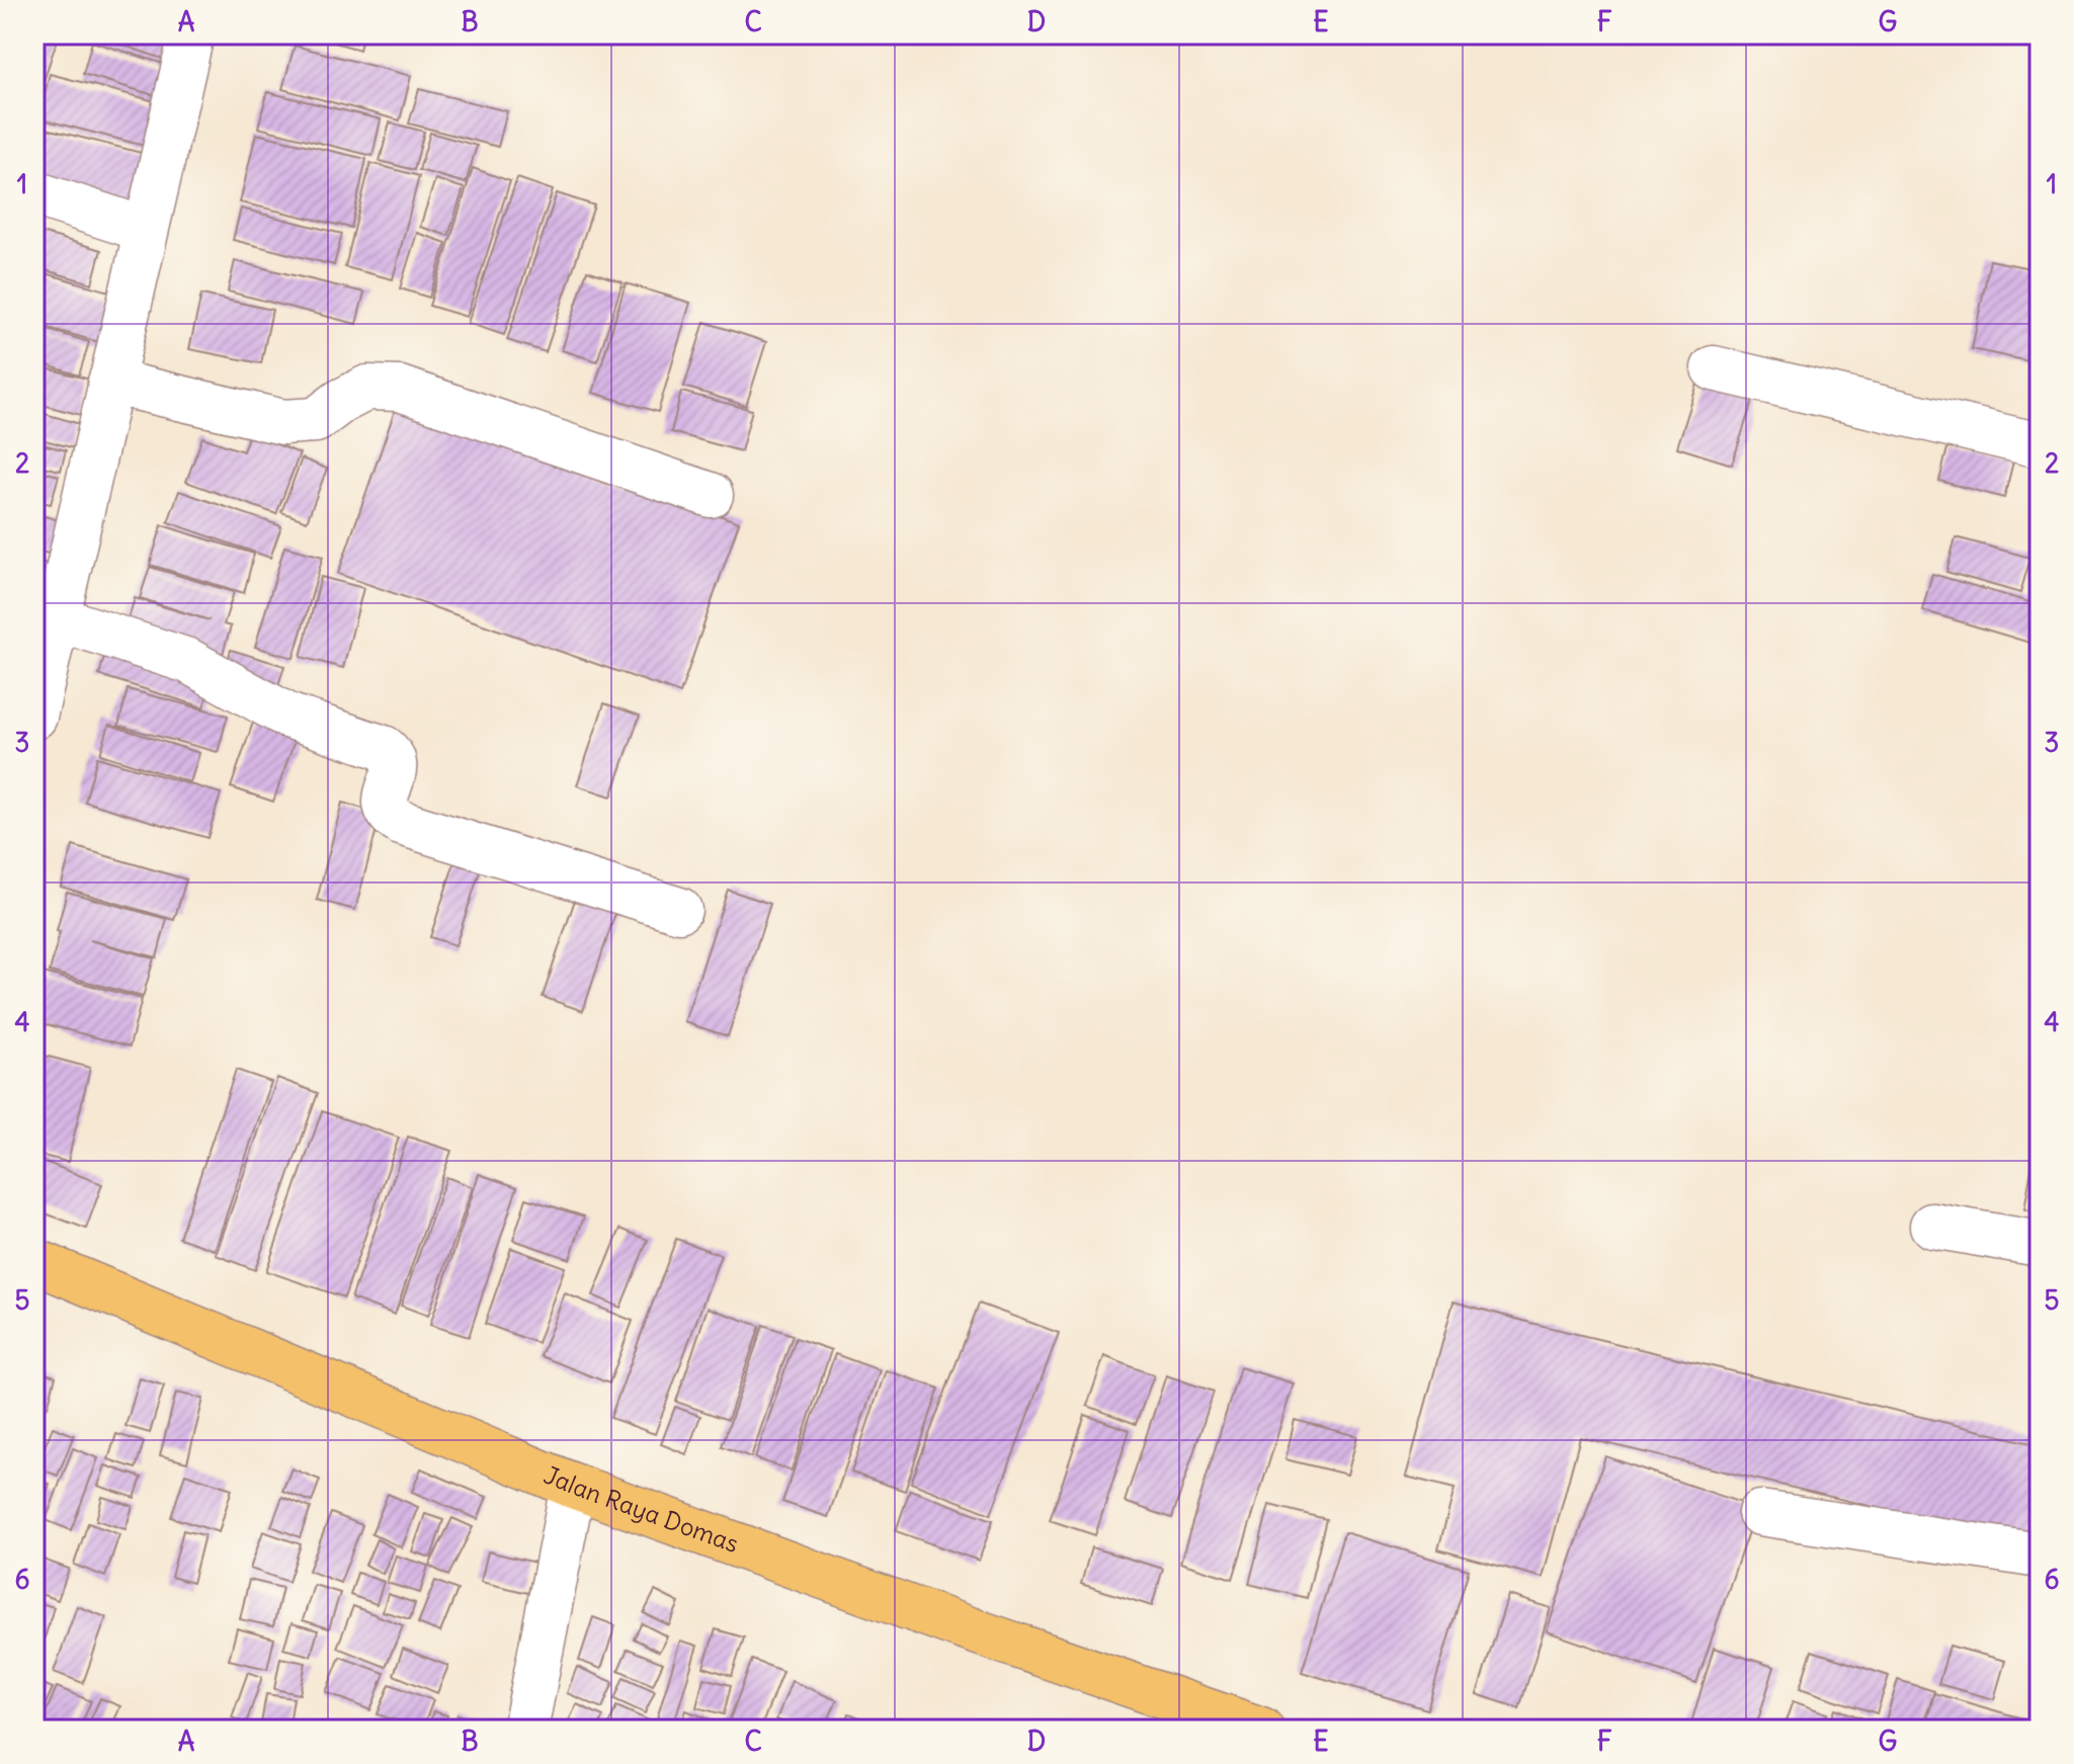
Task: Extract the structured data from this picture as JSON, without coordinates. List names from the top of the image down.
{
  "streets": {
    "highway": ["Jalan Raya Domas"]
  },
  "grid": {
    "columns": [
      "A",
      "B",
      "C",
      "D",
      "E",
      "F",
      "G"
    ],
    "rows": [
      "1",
      "2",
      "3",
      "4",
      "5",
      "6"
    ]
  }
}
